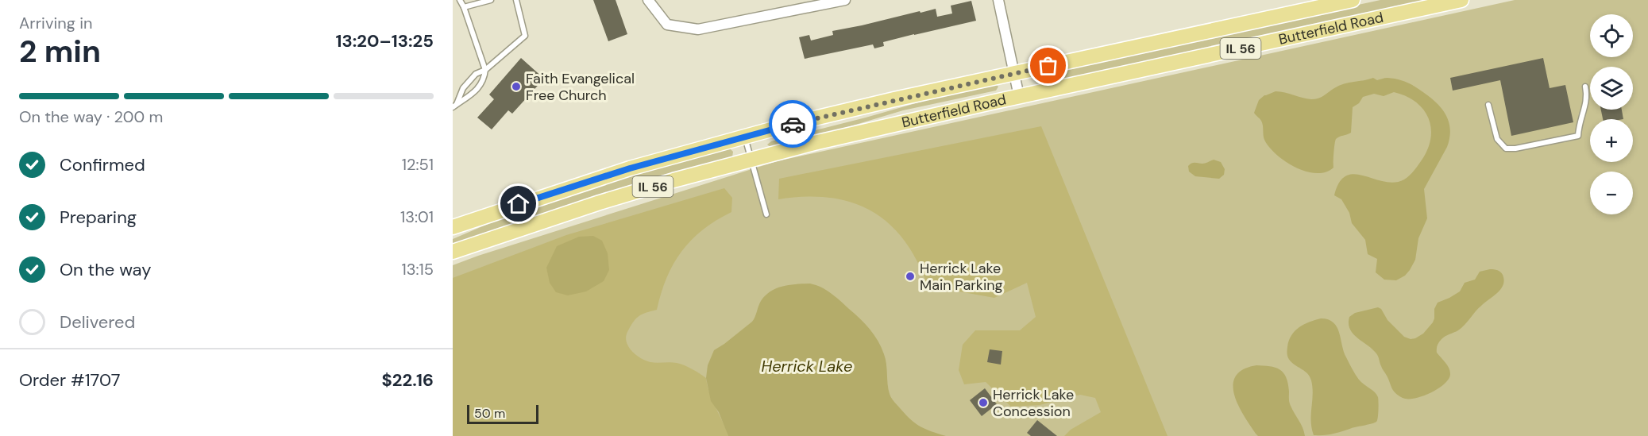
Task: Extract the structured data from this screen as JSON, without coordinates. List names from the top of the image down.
{
  "streets": {
    "main road": ["Butterfield Road", "IL 56"]
  },
  "water": ["Herrick Lake"],
  "places": ["Faith Evangelical Free Church", "Herrick Lake Main Parking", "Herrick Lake Concession"],
  "scale_bar": "50 m",
  "page": {
    "heading": ["2 min", "Arriving in", "13:20–13:25"],
    "panel": ["Order #1707", "$22.16"],
    "map_buttons": ["+", "−"],
    "bar": "On the way · 200 m",
    "list": [
      ["Confirmed", "12:51"],
      ["Preparing", "13:01"],
      ["On the way", "13:15"],
      "Delivered"
    ],
    "scale": "50 m"
  }
}
